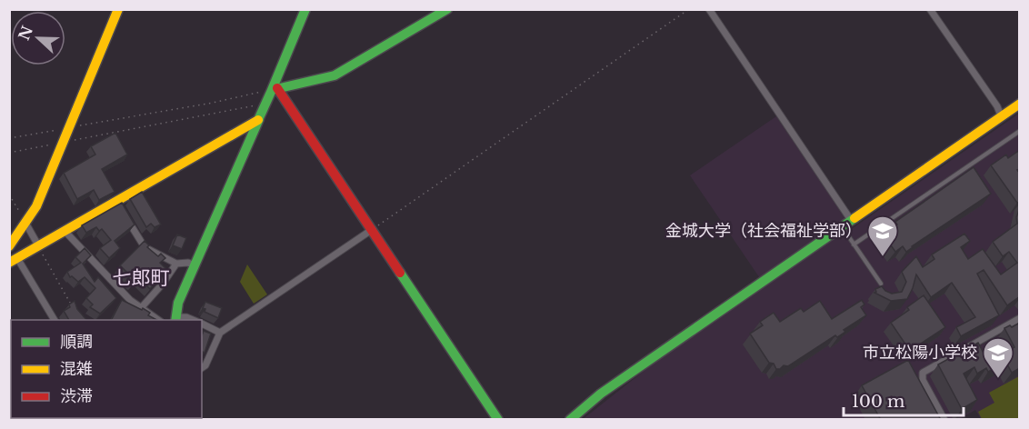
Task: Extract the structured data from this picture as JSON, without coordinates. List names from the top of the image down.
{
  "districts": ["七郎町"],
  "places": {
    "school or university": ["金城大学（社会福祉学部）", "市立松陽小学校"]
  },
  "legend": ["順調", "混雑", "渋滞"],
  "scale_bar": "100 m",
  "north": "left"
}
